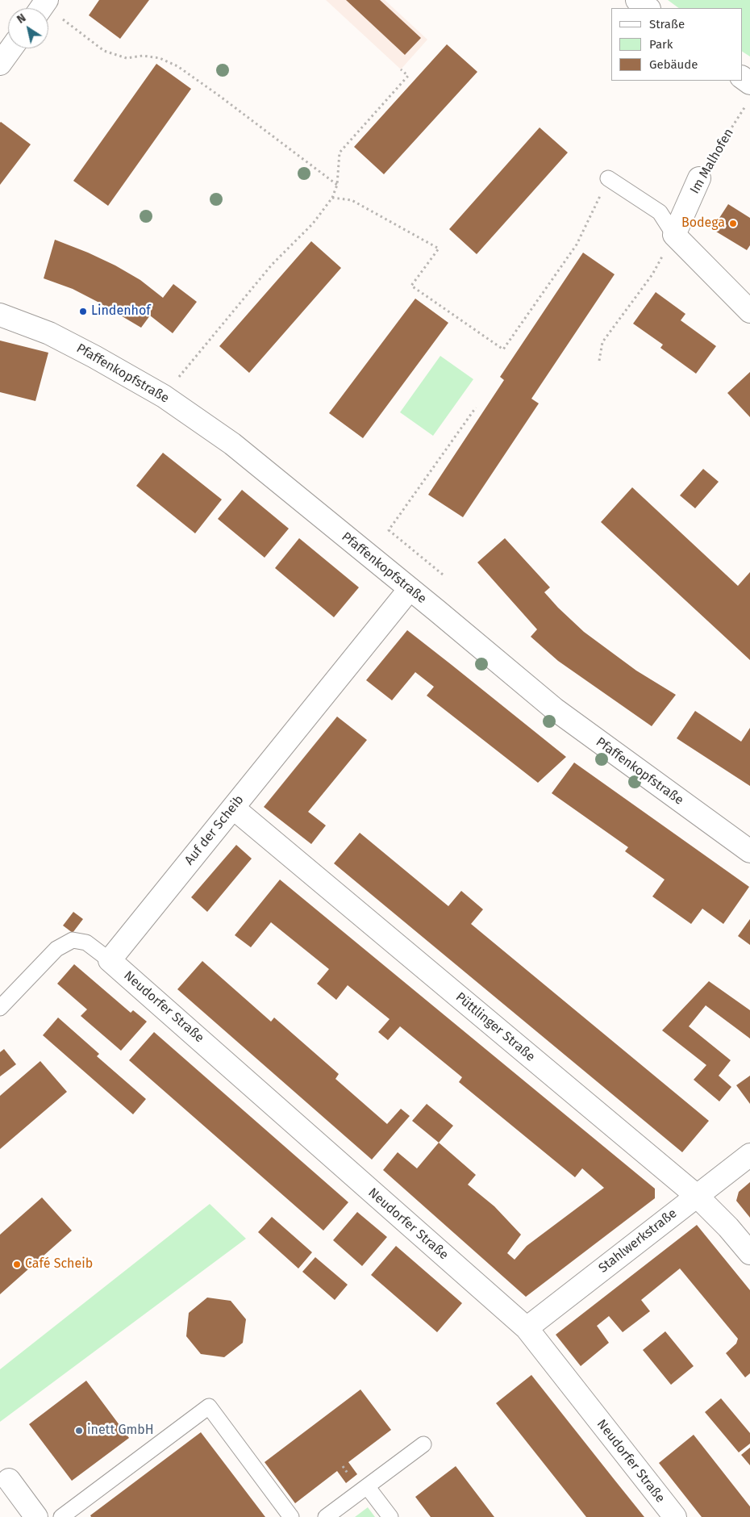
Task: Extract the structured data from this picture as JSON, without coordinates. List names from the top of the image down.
{
  "streets": {
    "street": [
      "Im Malhofen",
      "Pfaffenkopfstraße",
      "Auf der Scheib",
      "Neudorfer Straße",
      "Püttlinger Straße",
      "Stahlwerkstraße"
    ]
  },
  "crossings": [
    ["Pfaffenkopfstraße", "Auf der Scheib"],
    ["Auf der Scheib", "Neudorfer Straße"],
    ["Auf der Scheib", "Püttlinger Straße"],
    ["Neudorfer Straße", "Stahlwerkstraße"],
    ["Püttlinger Straße", "Stahlwerkstraße"]
  ],
  "places": [
    "Bodega",
    "Lindenhof",
    "Café Scheib",
    "inett GmbH"
  ],
  "legend": ["Straße", "Park", "Gebäude"],
  "north": "top left"
}
